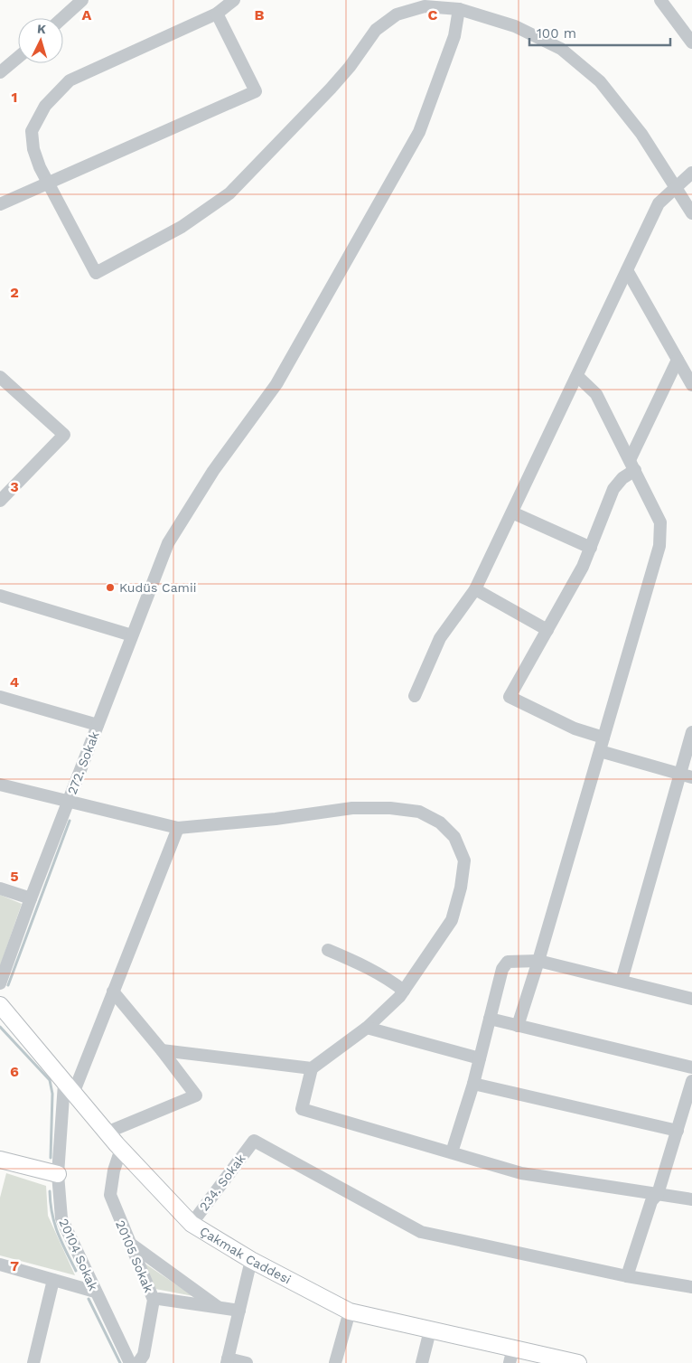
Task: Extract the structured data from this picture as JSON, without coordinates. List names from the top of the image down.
{
  "streets": {
    "main road": ["Çakmak Caddesi"],
    "street": [
      "272. Sokak",
      "234. Sokak",
      "20104 Sokak",
      "20105 Sokak"
    ]
  },
  "crossings": [
    ["234. Sokak", "Çakmak Caddesi"],
    ["20104 Sokak", "Çakmak Caddesi"],
    ["Çakmak Caddesi", "20105 Sokak"]
  ],
  "places": ["Kudüs Camii"],
  "scale_bar": "100 m",
  "north": "top",
  "grid": {
    "columns": ["A", "B", "C"],
    "rows": [
      "1",
      "2",
      "3",
      "4",
      "5",
      "6",
      "7"
    ]
  }
}
